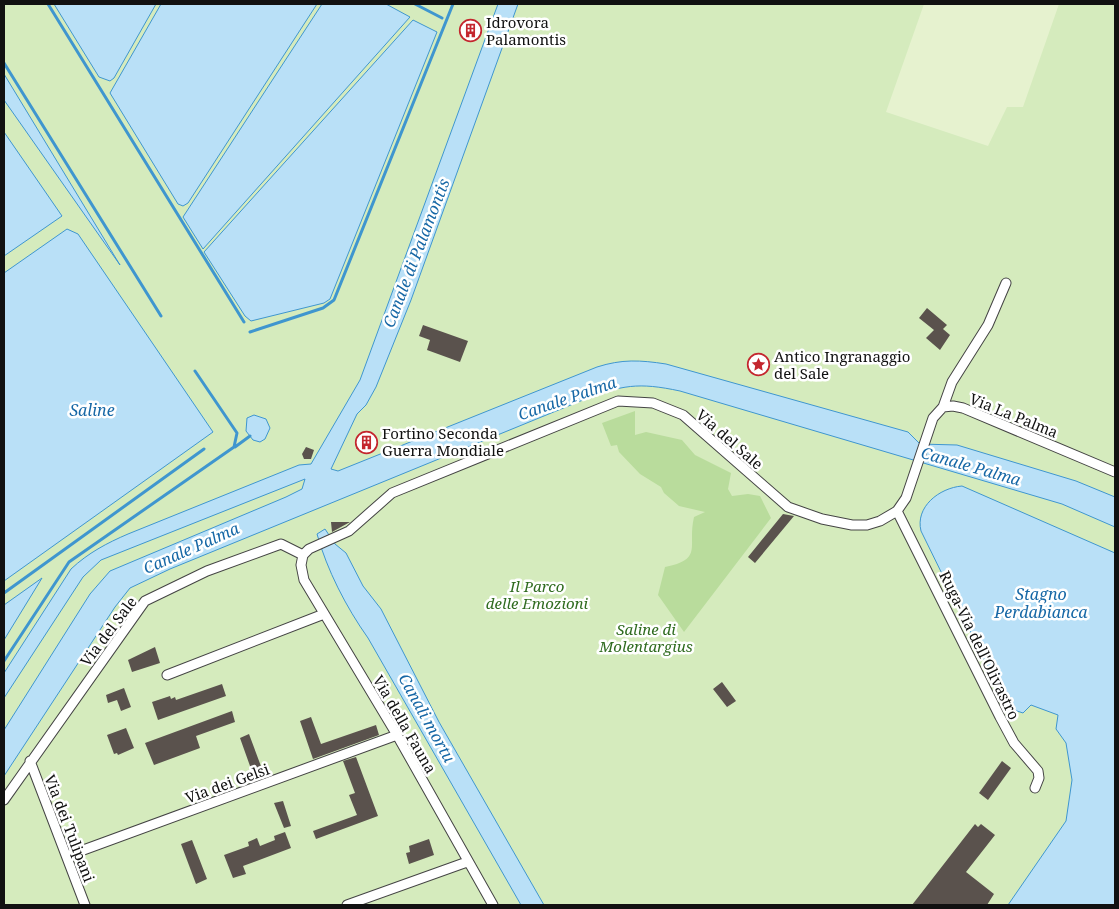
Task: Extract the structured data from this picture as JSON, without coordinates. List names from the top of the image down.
{
  "streets": {
    "street": [
      "Via La Palma",
      "Via del Sale",
      "Ruga-Via dell'Olivastro",
      "Via della Fauna",
      "Via dei Gelsi",
      "Via dei Tulipani"
    ]
  },
  "crossings": [
    ["Via La Palma", "Via del Sale"],
    ["Via del Sale", "Ruga-Via dell'Olivastro"],
    ["Via del Sale", "Via della Fauna"],
    ["Via del Sale", "Via dei Tulipani"],
    ["Via della Fauna", "Via dei Gelsi"],
    ["Via dei Gelsi", "Via dei Tulipani"]
  ],
  "water": [
    "Canale di Palamontis",
    "Canale Palma",
    "Saline",
    "Stagno Perdabianca",
    "Canali mortu"
  ],
  "parks": ["Il Parco delle Emozioni", "Saline di Molentargius"],
  "places": {
    "building": ["Idrovora Palamontis", "Fortino Seconda Guerra Mondiale"],
    "place": ["Antico Ingranaggio del Sale"]
  }
}
